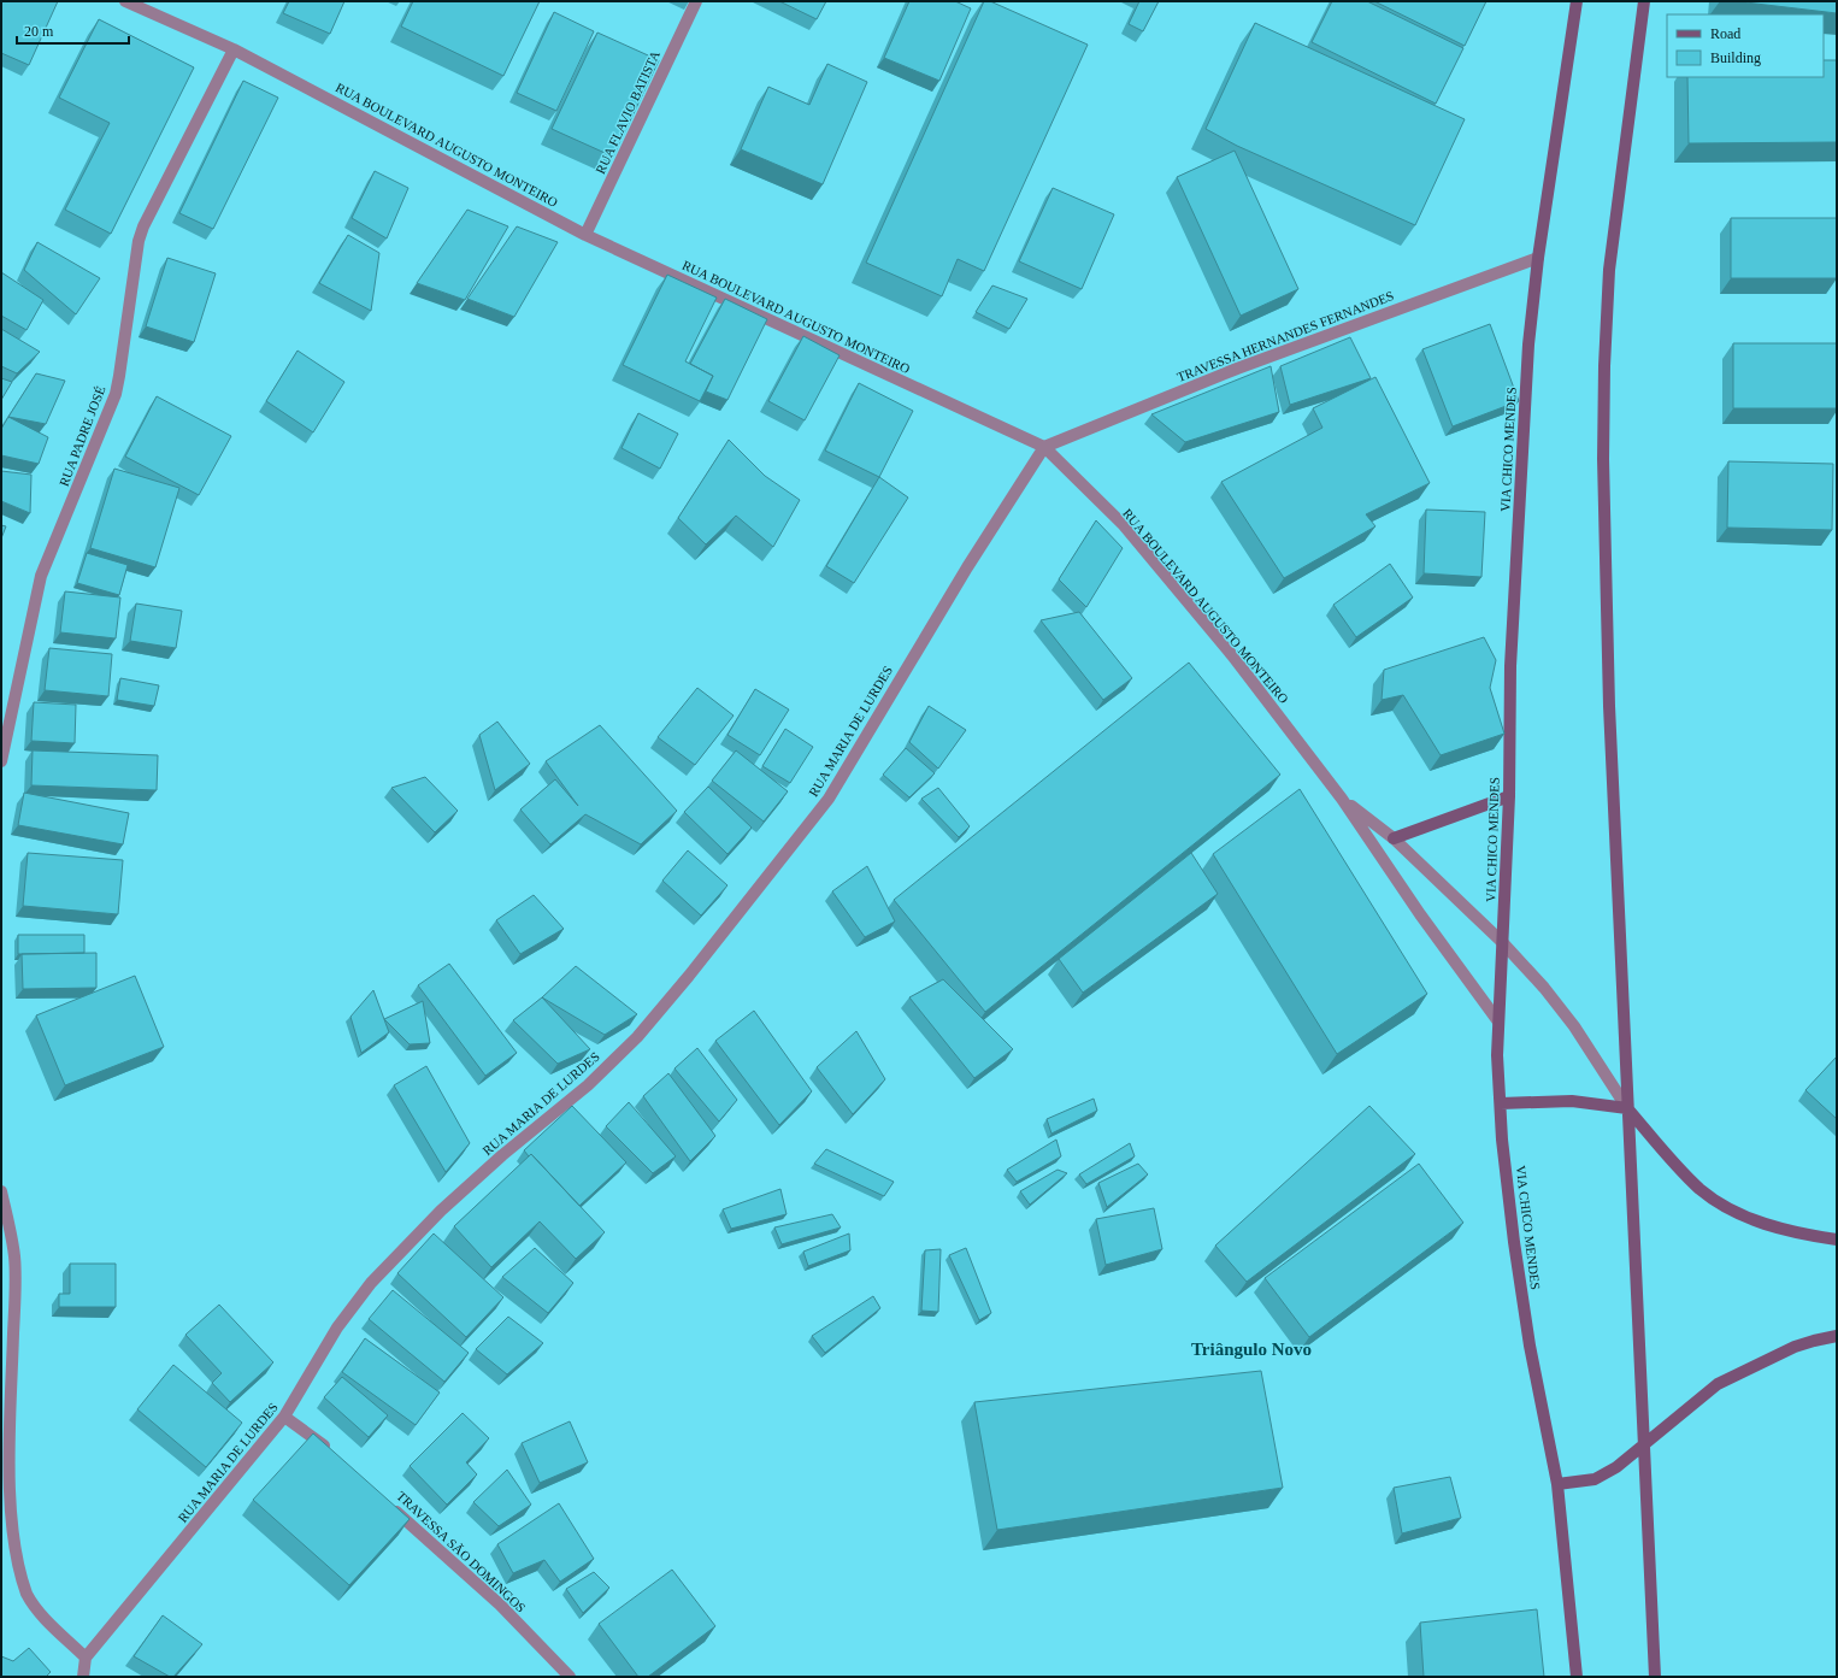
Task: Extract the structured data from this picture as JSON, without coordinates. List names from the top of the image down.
{
  "streets": {
    "main road": ["VIA CHICO MENDES"],
    "street": [
      "RUA FLAVIO BATISTA",
      "RUA BOULEVARD AUGUSTO MONTEIRO",
      "TRAVESSA HERNANDES FERNANDES",
      "RUA PADRE JOSÉ",
      "RUA MARIA DE LURDES",
      "TRAVESSA SÃO DOMINGOS"
    ]
  },
  "crossings": [
    ["RUA FLAVIO BATISTA", "RUA BOULEVARD AUGUSTO MONTEIRO"],
    ["RUA BOULEVARD AUGUSTO MONTEIRO", "TRAVESSA HERNANDES FERNANDES"],
    ["RUA BOULEVARD AUGUSTO MONTEIRO", "RUA PADRE JOSÉ"],
    ["RUA BOULEVARD AUGUSTO MONTEIRO", "VIA CHICO MENDES"],
    ["RUA BOULEVARD AUGUSTO MONTEIRO", "RUA MARIA DE LURDES"],
    ["TRAVESSA HERNANDES FERNANDES", "VIA CHICO MENDES"],
    ["TRAVESSA HERNANDES FERNANDES", "RUA MARIA DE LURDES"]
  ],
  "districts": ["Triângulo Novo"],
  "legend": ["Road", "Building"],
  "scale_bar": "20 m"
}
